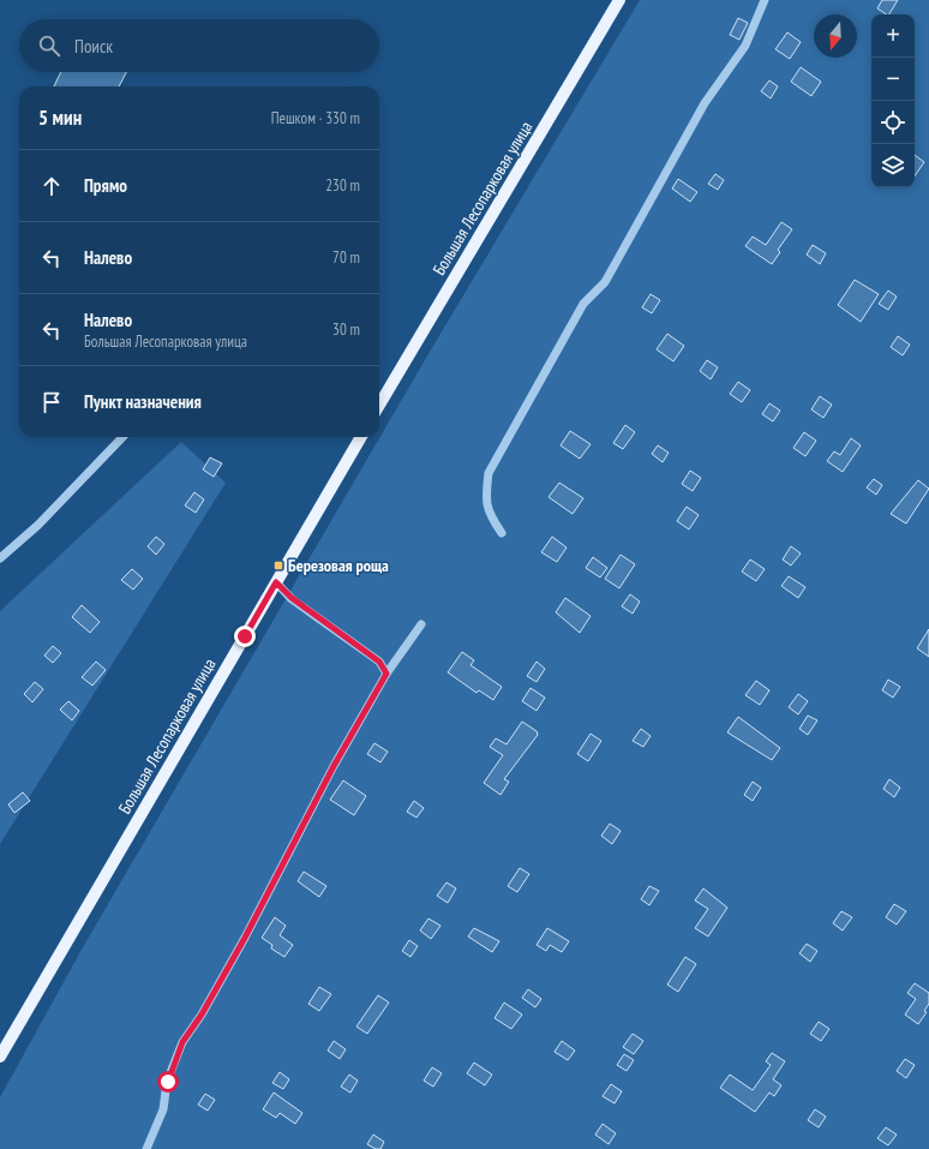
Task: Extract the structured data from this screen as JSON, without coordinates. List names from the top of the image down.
{
  "streets": {
    "main road": ["Большая Лесопарковая улица"]
  },
  "places": {
    "transit": ["Березовая роща"]
  },
  "north": "bottom",
  "page": {
    "map_buttons": ["+", "−"],
    "search": "Поиск",
    "heading": ["5 мин", "Пешком · 330 m"],
    "list": [
      ["Прямо", "230 m"],
      ["Налево", "70 m"],
      ["Налево", "Большая Лесопарковая улица", "30 m"],
      "Пункт назначения"
    ]
  }
}
